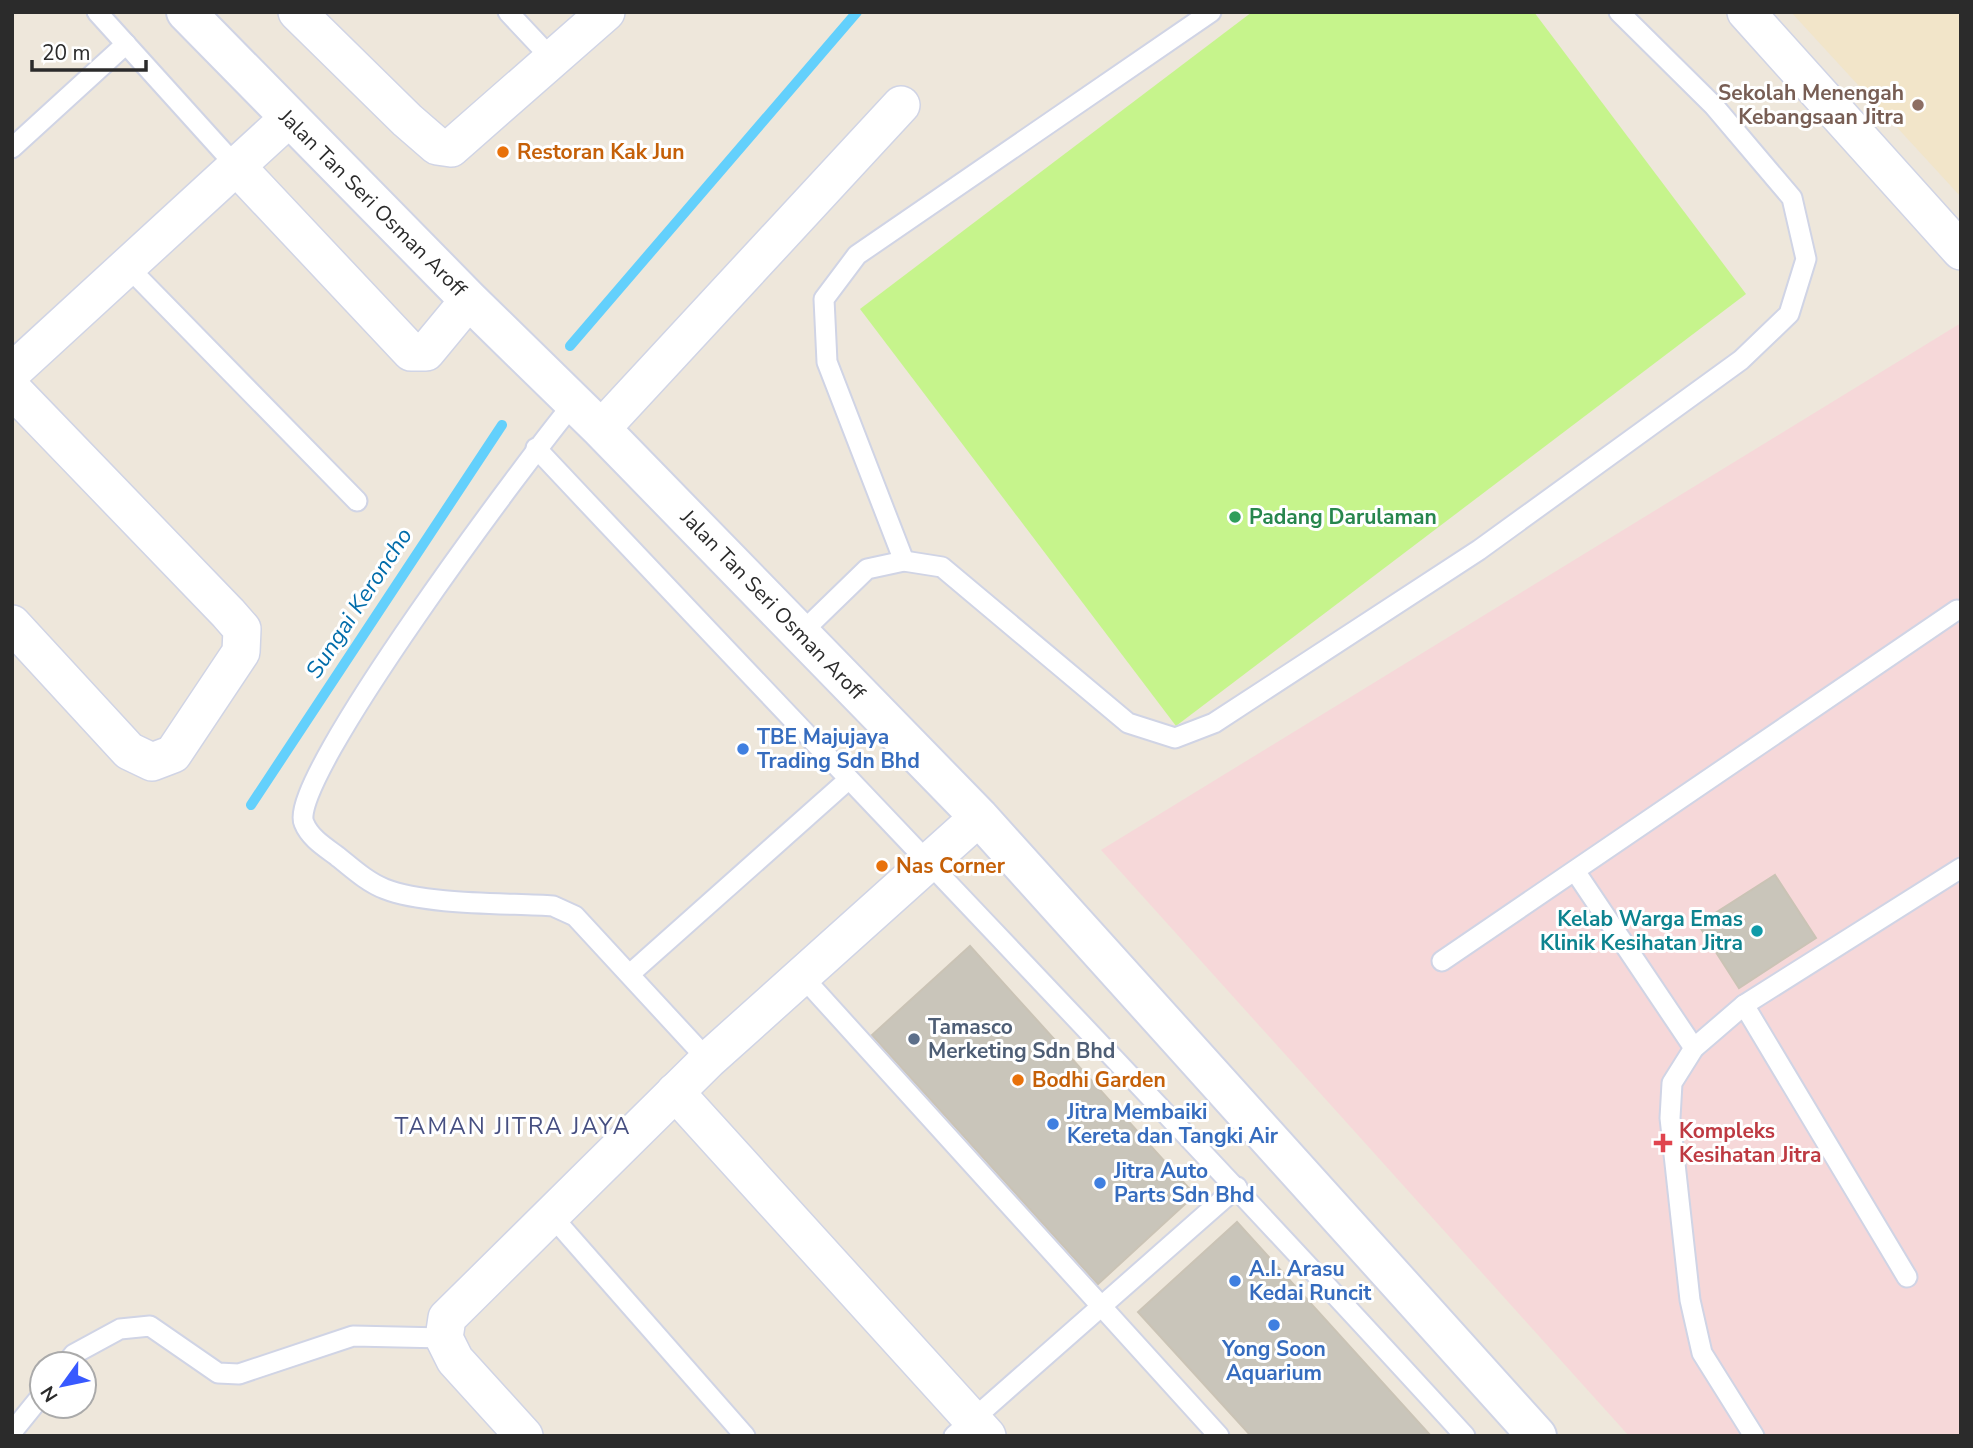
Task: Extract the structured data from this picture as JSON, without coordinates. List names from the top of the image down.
{
  "streets": {
    "main road": ["Jalan Tan Seri Osman Aroff"]
  },
  "districts": ["TAMAN JITRA JAYA"],
  "water": ["Sungai Keroncho"],
  "places": {
    "other": [
      "Sekolah Menengah Kebangsaan Jitra",
      "Restoran Kak Jun",
      "Padang Darulaman",
      "TBE Majujaya Trading Sdn Bhd",
      "Nas Corner",
      "Kelab Warga Emas Klinik Kesihatan Jitra",
      "Tamasco Merketing Sdn Bhd",
      "Bodhi Garden",
      "Jitra Membaiki Kereta dan Tangki Air",
      "Jitra Auto Parts Sdn Bhd",
      "A.I. Arasu Kedai Runcit",
      "Yong Soon Aquarium"
    ],
    "health": ["Kompleks Kesihatan Jitra"]
  },
  "scale_bar": "20 m",
  "north": "bottom left"
}
